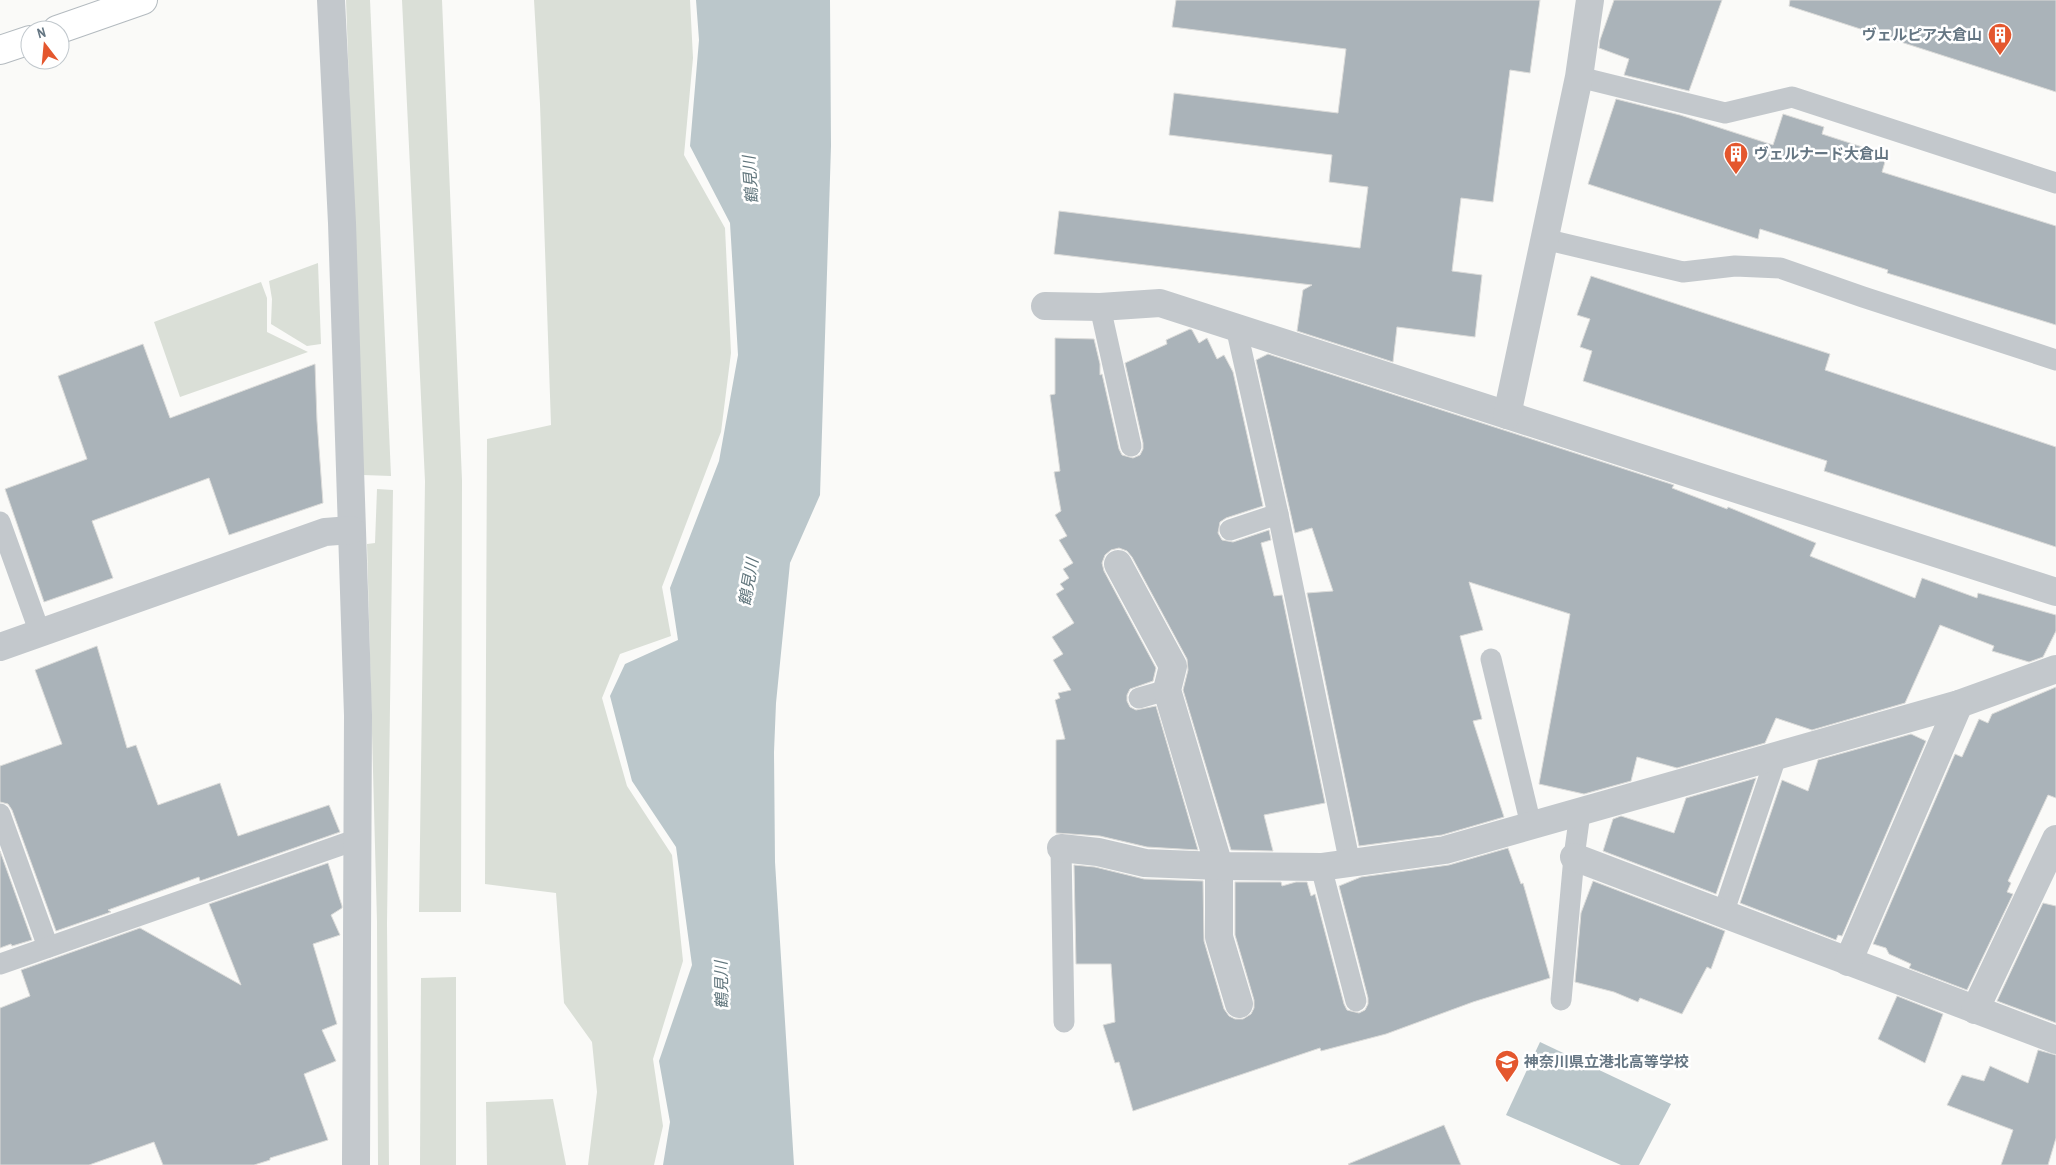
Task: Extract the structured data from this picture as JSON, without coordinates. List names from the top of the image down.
{
  "water": ["鶴見川"],
  "places": {
    "building": ["ヴェルピア大倉山", "ヴェルナード大倉山"],
    "school or university": ["神奈川県立港北高等学校"]
  },
  "north": "top"
}
